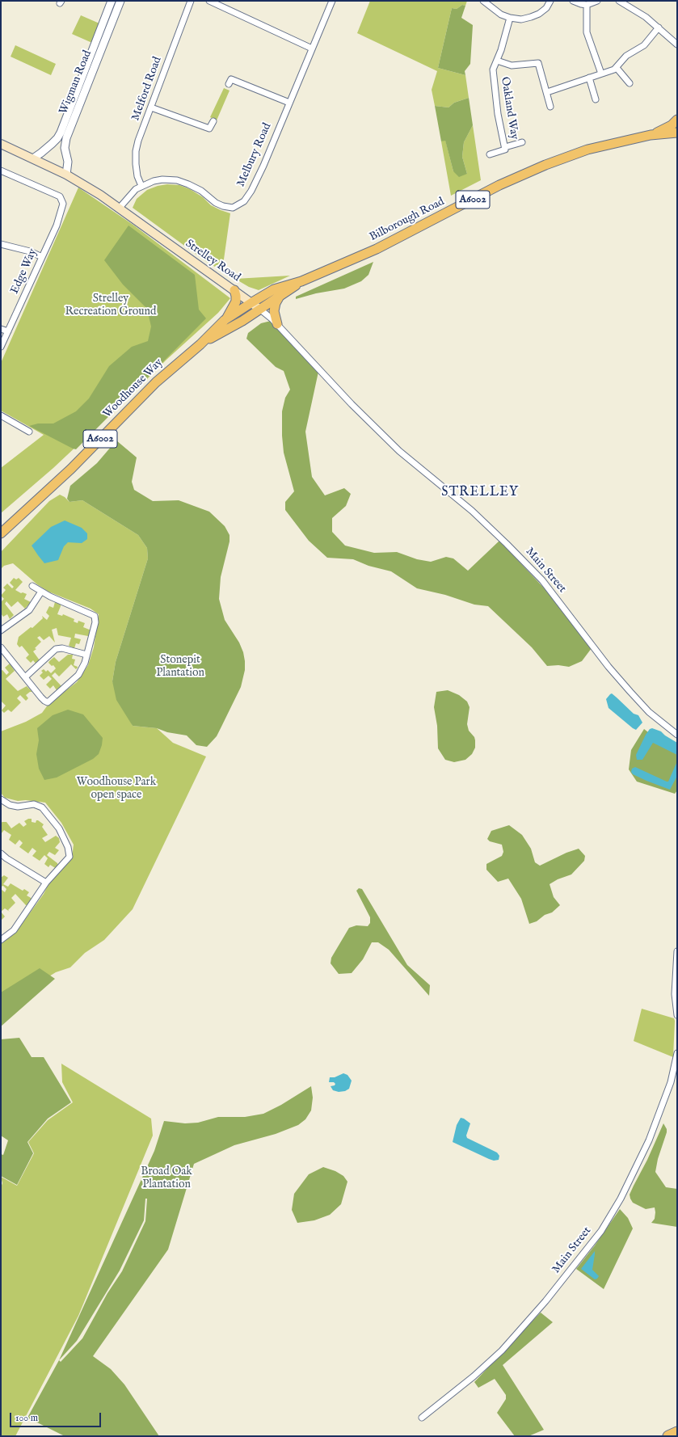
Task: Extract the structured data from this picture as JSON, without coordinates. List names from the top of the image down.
{
  "streets": {
    "main road": [
      "A6002",
      "Bilborough Road",
      "Strelley Road",
      "Woodhouse Way"
    ],
    "street": [
      "Wigman Road",
      "Melford Road",
      "Oakland Way",
      "Melbury Road",
      "Edge Way",
      "Main Street"
    ]
  },
  "crossings": [
    ["Wigman Road", "Strelley Road"],
    ["Melford Road", "Melbury Road"],
    ["Melbury Road", "Strelley Road"],
    ["A6002", "Strelley Road"],
    ["A6002", "Woodhouse Way"],
    ["Bilborough Road", "Strelley Road"],
    ["Bilborough Road", "Woodhouse Way"],
    ["Strelley Road", "Woodhouse Way"],
    ["Strelley Road", "Main Street"]
  ],
  "districts": ["STRELLEY"],
  "parks": [
    "Strelley Recreation Ground",
    "Stonepit Plantation",
    "Woodhouse Park open space",
    "Broad Oak Plantation"
  ],
  "scale_bar": "100 m"
}
